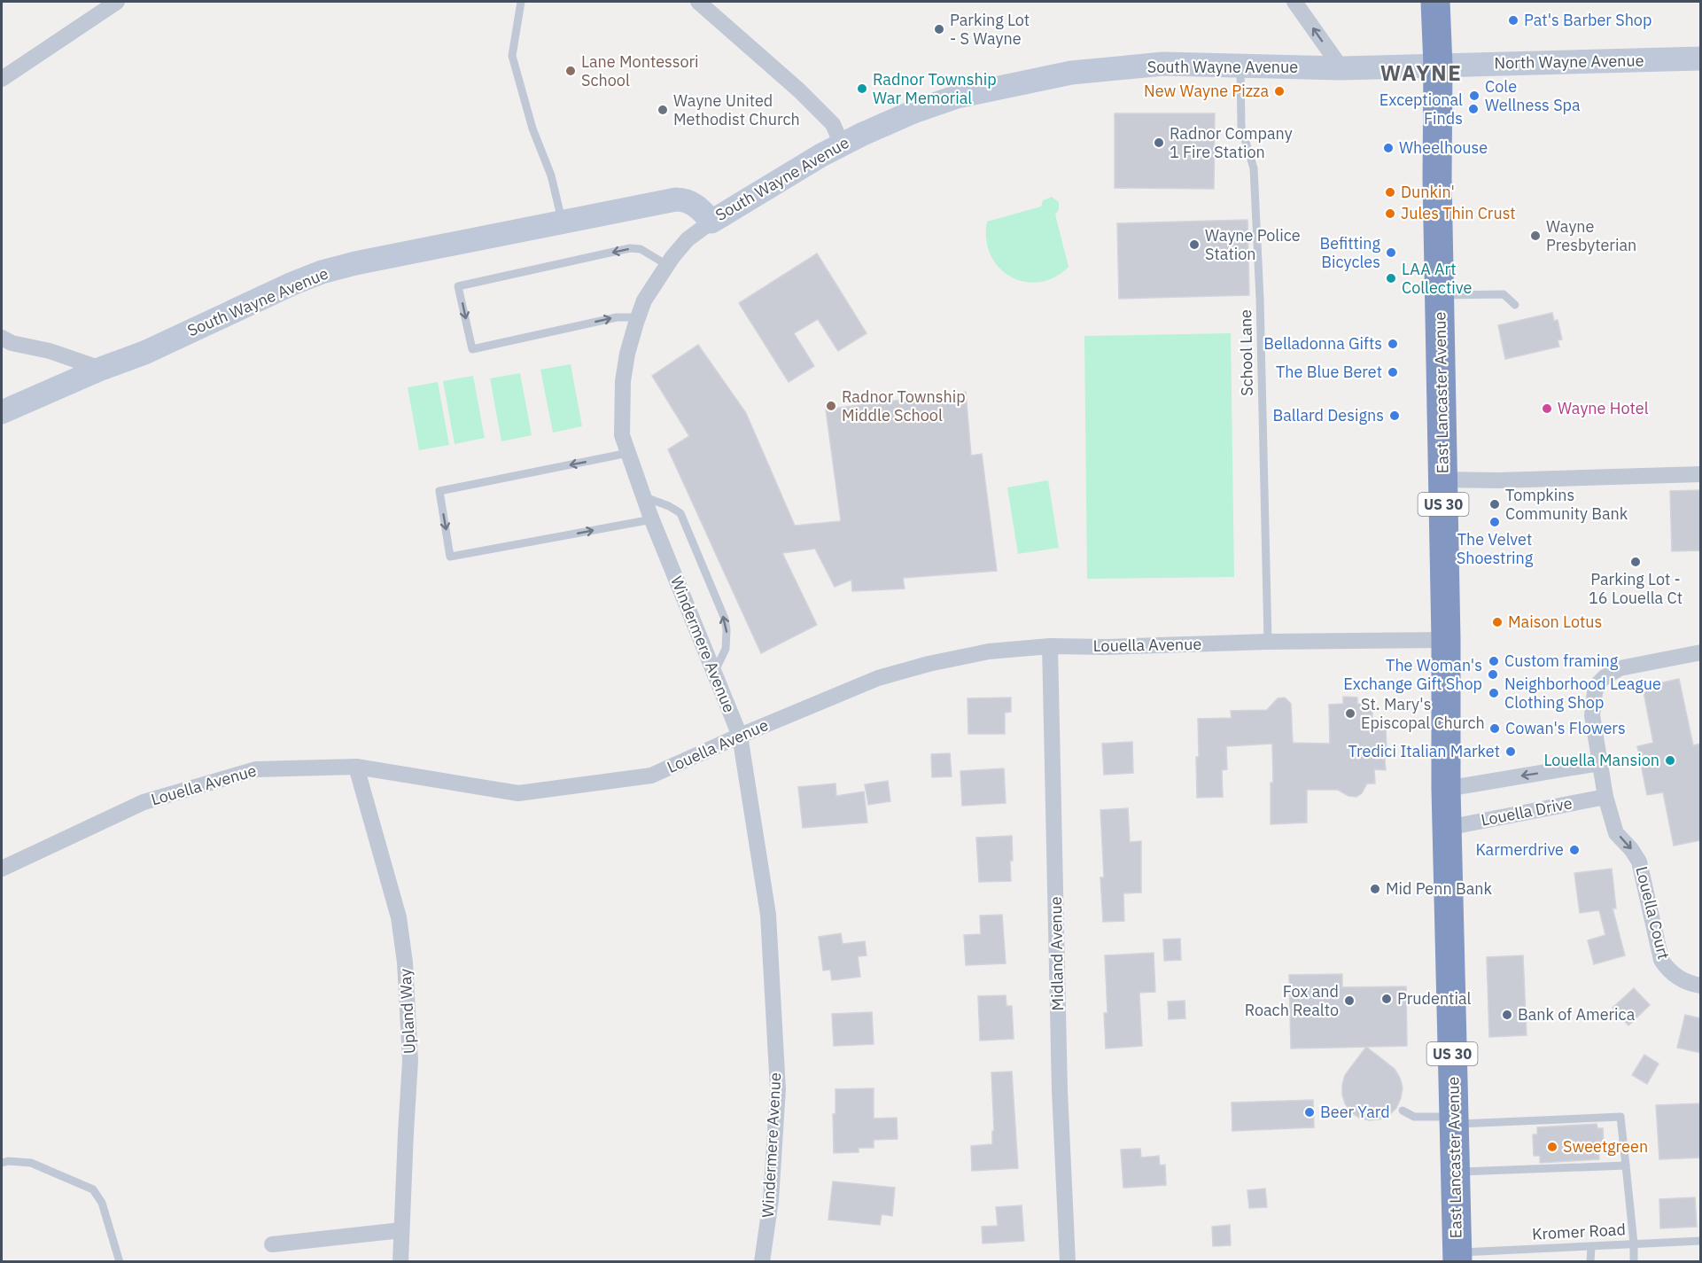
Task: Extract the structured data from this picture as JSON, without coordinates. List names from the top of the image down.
{
  "streets": {
    "highway": ["East Lancaster Avenue", "US 30"],
    "main road": ["North Wayne Avenue", "South Wayne Avenue"],
    "street": [
      "Windermere Avenue",
      "Louella Avenue",
      "Louella Drive",
      "Louella Court",
      "Midland Avenue",
      "Upland Way"
    ],
    "lane": ["School Lane", "Kromer Road"]
  },
  "crossings": [
    ["North Wayne Avenue", "South Wayne Avenue"],
    ["North Wayne Avenue", "East Lancaster Avenue"],
    ["North Wayne Avenue", "US 30"],
    ["South Wayne Avenue", "School Lane"],
    ["South Wayne Avenue", "East Lancaster Avenue"],
    ["South Wayne Avenue", "US 30"],
    ["South Wayne Avenue", "Windermere Avenue"],
    ["School Lane", "Louella Avenue"],
    ["East Lancaster Avenue", "US 30"],
    ["East Lancaster Avenue", "Louella Avenue"],
    ["East Lancaster Avenue", "Louella Drive"],
    ["East Lancaster Avenue", "Kromer Road"],
    ["Windermere Avenue", "Louella Avenue"],
    ["Louella Avenue", "Midland Avenue"],
    ["Louella Avenue", "Upland Way"],
    ["Louella Drive", "Louella Court"]
  ],
  "one_way": ["Louella Court"],
  "districts": ["WAYNE"],
  "places": [
    "Pat's Barber Shop",
    "Parking Lot - S Wayne",
    "Lane Montessori School",
    "Radnor Township War Memorial",
    "New Wayne Pizza",
    "Cole Wellness Spa",
    "Exceptional Finds",
    "Wayne United Methodist Church",
    "Radnor Company 1 Fire Station",
    "Wheelhouse",
    "Dunkin'",
    "Jules Thin Crust",
    "Wayne Presbyterian",
    "Wayne Police Station",
    "Befitting Bicycles",
    "LAA Art Collective",
    "Belladonna Gifts",
    "The Blue Beret",
    "Radnor Township Middle School",
    "Wayne Hotel",
    "Ballard Designs",
    "Tompkins Community Bank",
    "The Velvet Shoestring",
    "Parking Lot - 16 Louella Ct",
    "Maison Lotus",
    "Custom framing",
    "The Woman's Exchange Gift Shop",
    "Neighborhood League Clothing Shop",
    "St. Mary's Episcopal Church",
    "Cowan's Flowers",
    "Tredici Italian Market",
    "Louella Mansion",
    "Karmerdrive",
    "Mid Penn Bank",
    "Prudential",
    "Fox and Roach Realto",
    "Bank of America",
    "Beer Yard",
    "Sweetgreen"
  ]
}
